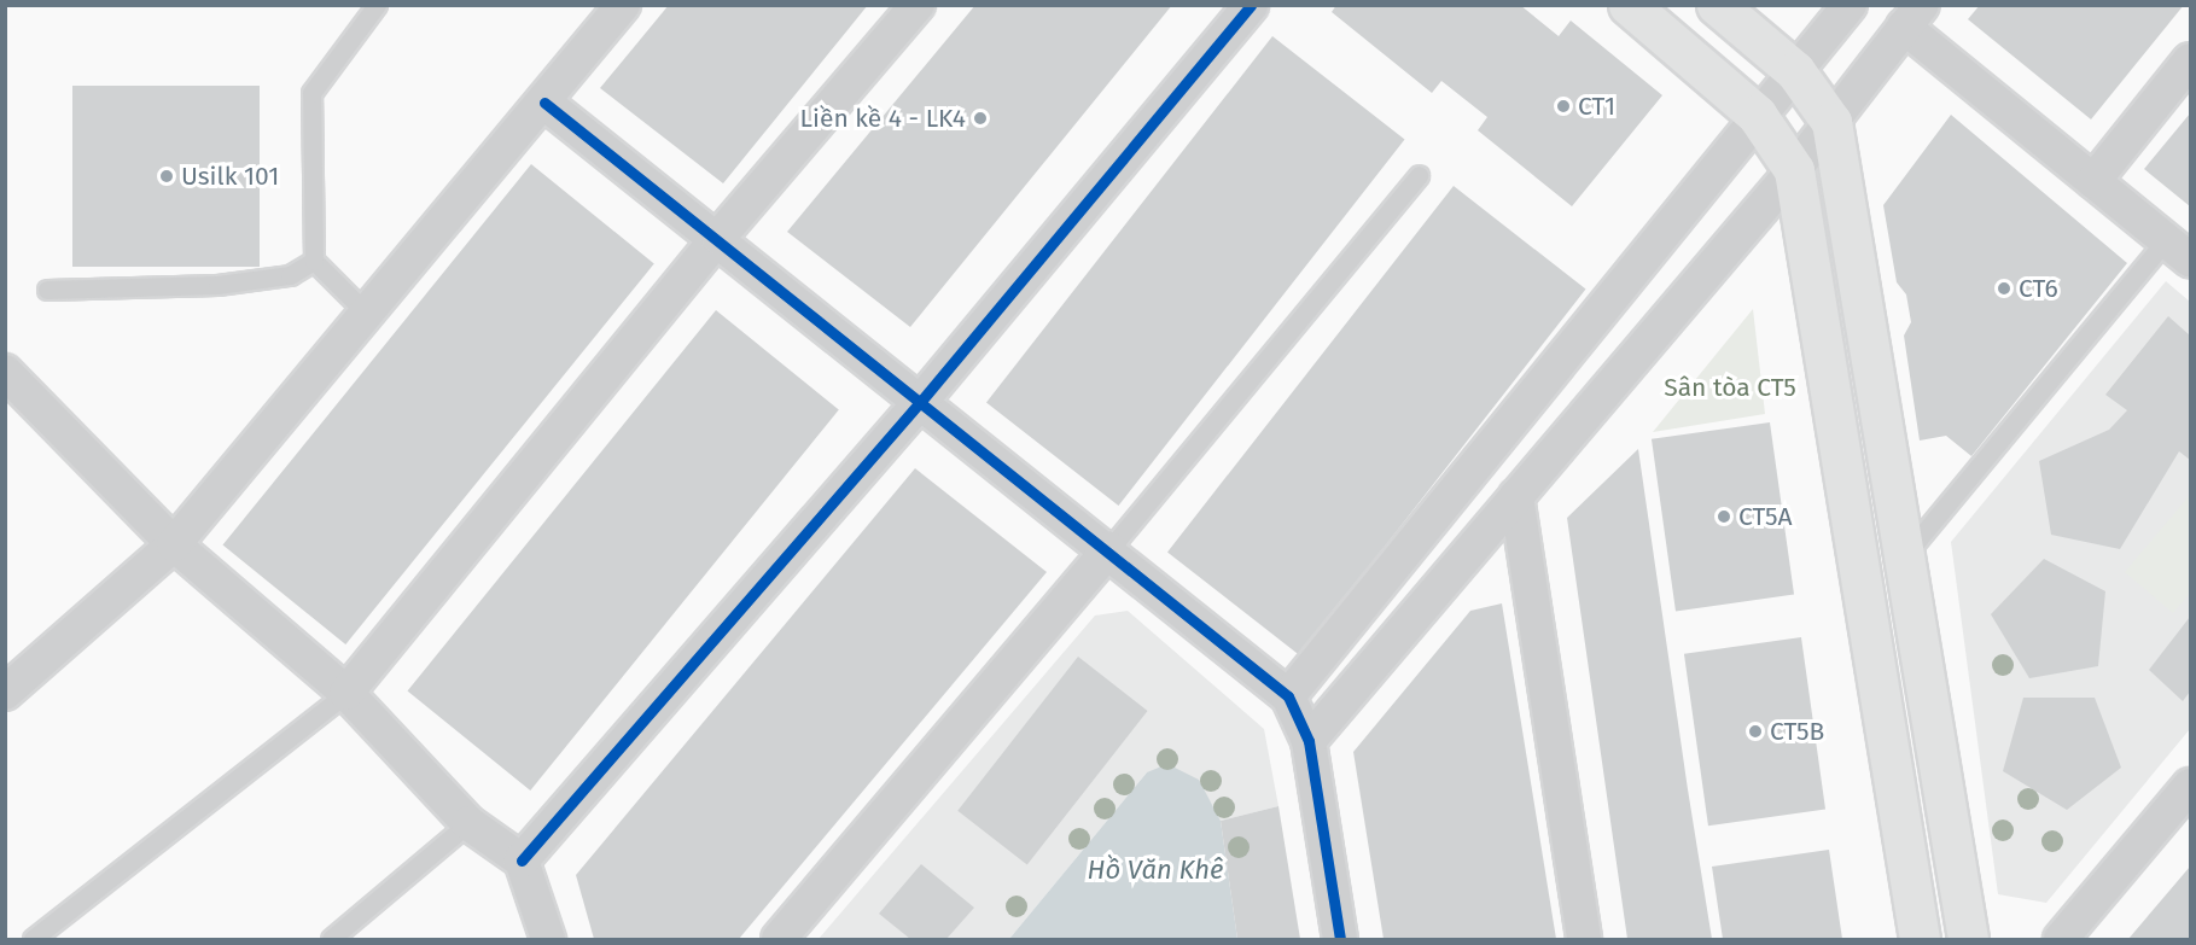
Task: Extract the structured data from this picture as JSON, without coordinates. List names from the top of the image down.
{
  "water": ["Hồ Văn Khê"],
  "parks": ["Sân tòa CT5"],
  "places": [
    "CT1",
    "Liền kề 4 - LK4",
    "Usilk 101",
    "CT6",
    "CT5A",
    "CT5B"
  ]
}
